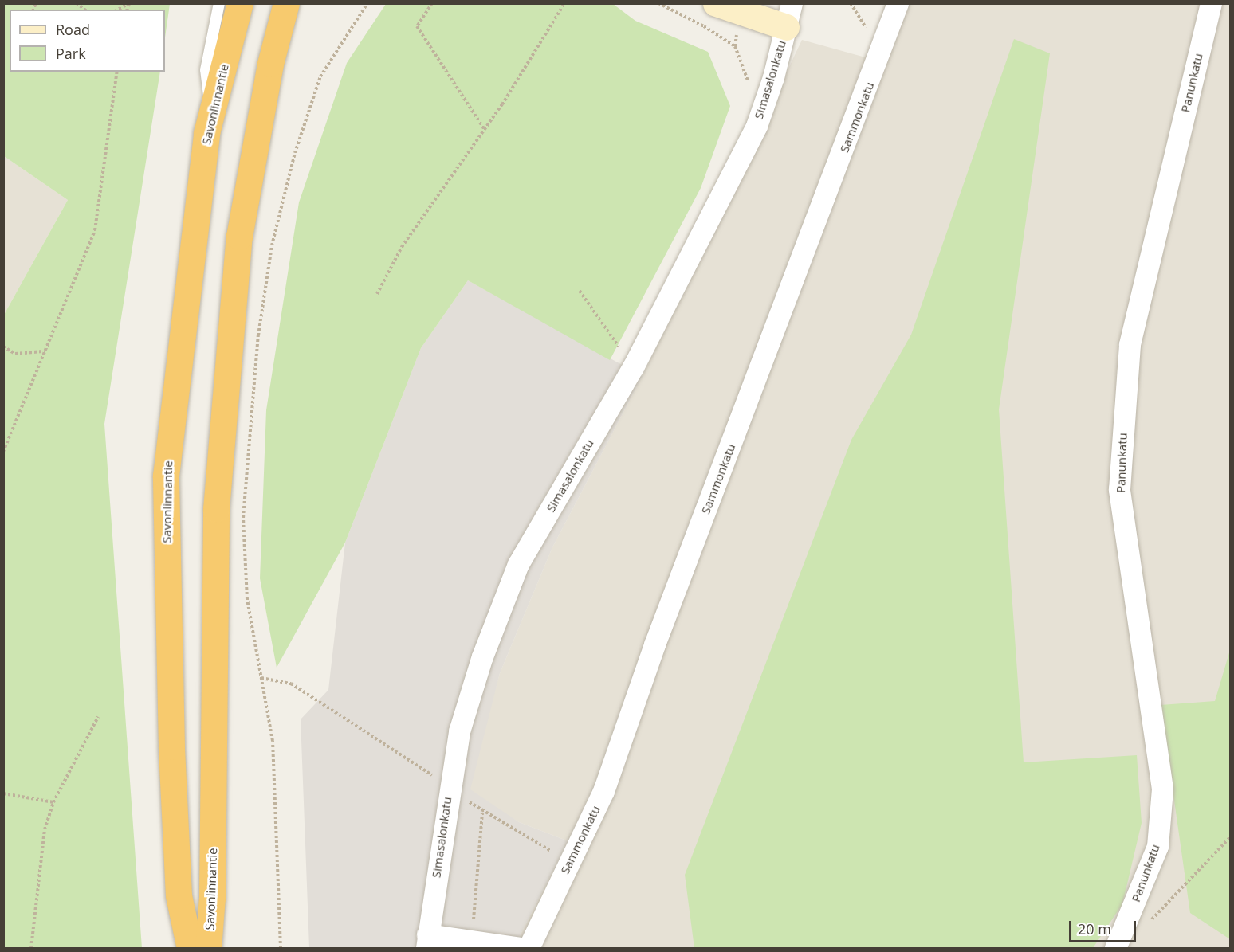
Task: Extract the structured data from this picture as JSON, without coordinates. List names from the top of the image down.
{
  "streets": {
    "highway": ["Savonlinnantie"],
    "street": ["Simasalonkatu", "Panunkatu", "Sammonkatu"]
  },
  "legend": ["Road", "Park"],
  "scale_bar": "20 m"
}
